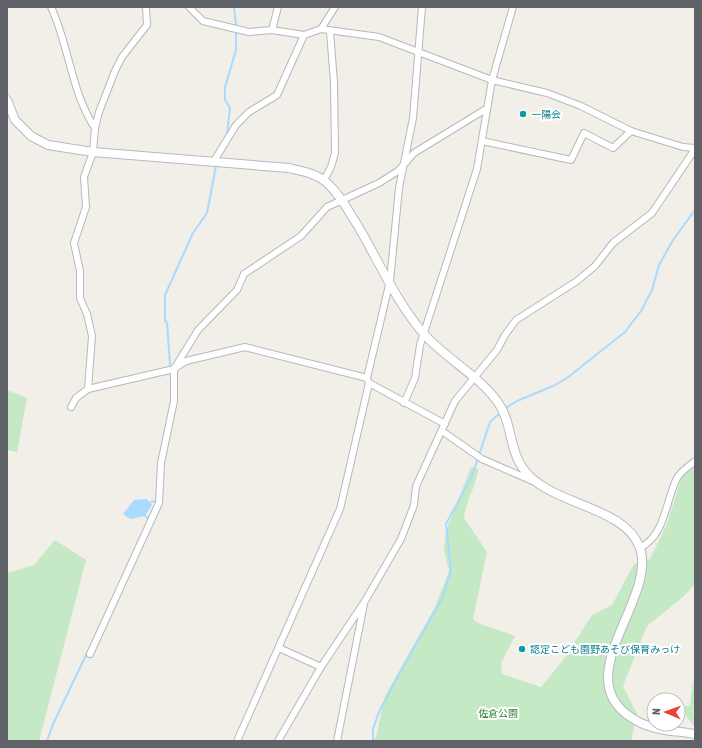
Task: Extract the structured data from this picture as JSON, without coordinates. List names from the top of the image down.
{
  "parks": ["佐倉公園"],
  "places": ["一陽会", "認定こども園野あそび保育みっけ"],
  "north": "left"
}
